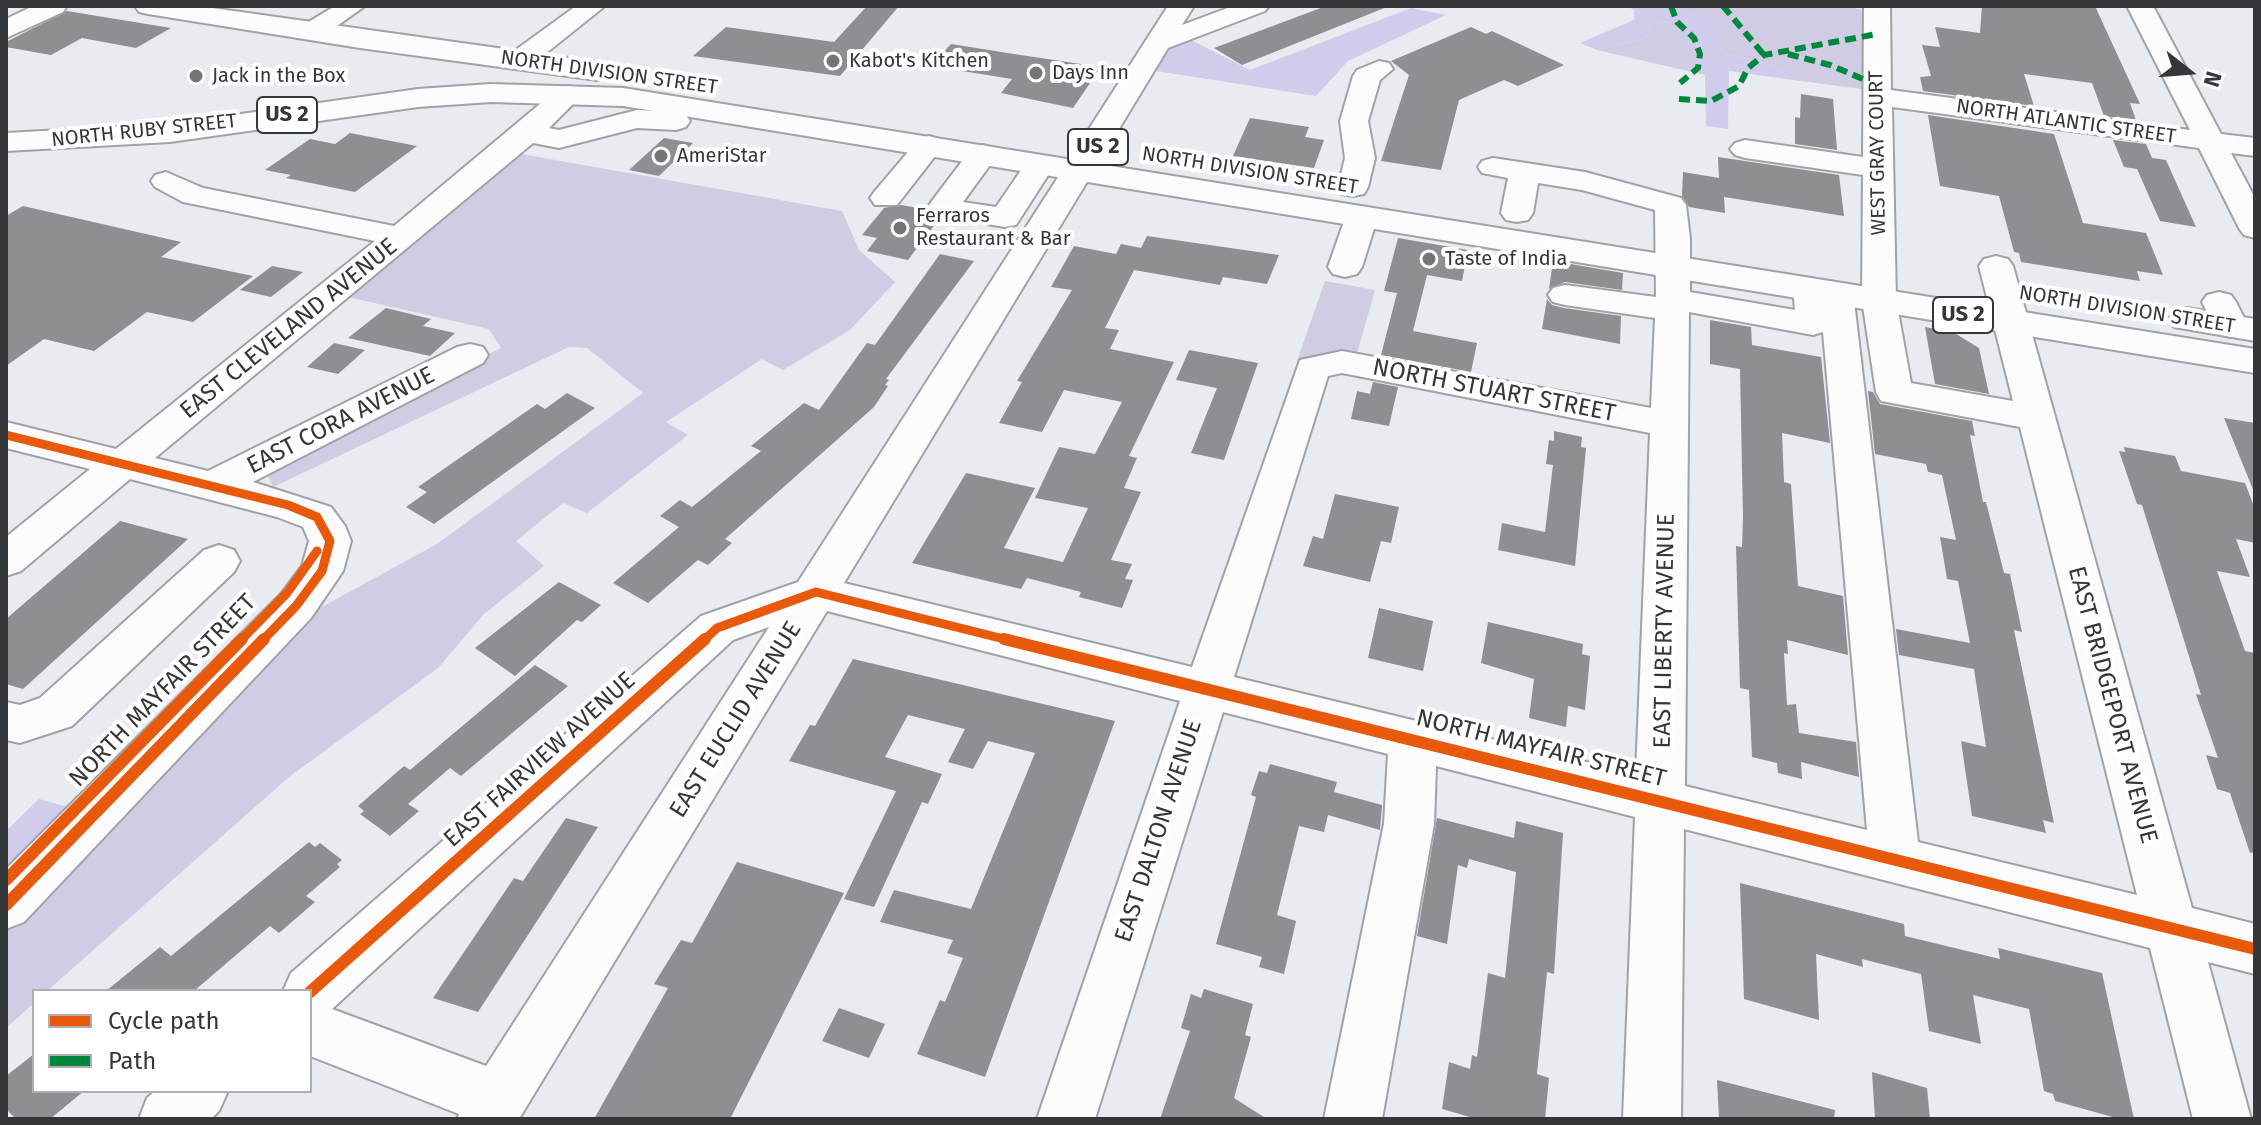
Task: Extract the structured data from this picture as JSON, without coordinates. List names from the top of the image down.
{
  "streets": {
    "main road": ["NORTH DIVISION STREET", "US 2", "NORTH RUBY STREET"],
    "street": [
      "NORTH ATLANTIC STREET",
      "WEST GRAY COURT",
      "EAST CLEVELAND AVENUE",
      "NORTH STUART STREET",
      "EAST CORA AVENUE",
      "EAST LIBERTY AVENUE",
      "NORTH MAYFAIR STREET",
      "EAST BRIDGEPORT AVENUE",
      "EAST EUCLID AVENUE",
      "EAST FAIRVIEW AVENUE",
      "EAST DALTON AVENUE"
    ]
  },
  "crossings": [
    ["NORTH DIVISION STREET", "NORTH RUBY STREET"],
    ["NORTH DIVISION STREET", "WEST GRAY COURT"],
    ["NORTH DIVISION STREET", "EAST CLEVELAND AVENUE"],
    ["NORTH DIVISION STREET", "EAST LIBERTY AVENUE"],
    ["NORTH DIVISION STREET", "EAST BRIDGEPORT AVENUE"],
    ["NORTH DIVISION STREET", "EAST EUCLID AVENUE"],
    ["NORTH ATLANTIC STREET", "WEST GRAY COURT"],
    ["NORTH RUBY STREET", "EAST CLEVELAND AVENUE"],
    ["WEST GRAY COURT", "EAST BRIDGEPORT AVENUE"],
    ["EAST CLEVELAND AVENUE", "NORTH MAYFAIR STREET"],
    ["NORTH STUART STREET", "EAST LIBERTY AVENUE"],
    ["NORTH STUART STREET", "EAST DALTON AVENUE"],
    ["EAST CORA AVENUE", "NORTH MAYFAIR STREET"],
    ["EAST LIBERTY AVENUE", "NORTH MAYFAIR STREET"],
    ["NORTH MAYFAIR STREET", "EAST BRIDGEPORT AVENUE"],
    ["NORTH MAYFAIR STREET", "EAST EUCLID AVENUE"],
    ["NORTH MAYFAIR STREET", "EAST FAIRVIEW AVENUE"],
    ["NORTH MAYFAIR STREET", "EAST DALTON AVENUE"],
    ["EAST EUCLID AVENUE", "EAST FAIRVIEW AVENUE"]
  ],
  "places": [
    "Kabot's Kitchen",
    "Days Inn",
    "Jack in the Box",
    "AmeriStar",
    "Ferraros Restaurant & Bar",
    "Taste of India"
  ],
  "legend": ["Cycle path", "Path"],
  "north": "right"
}
